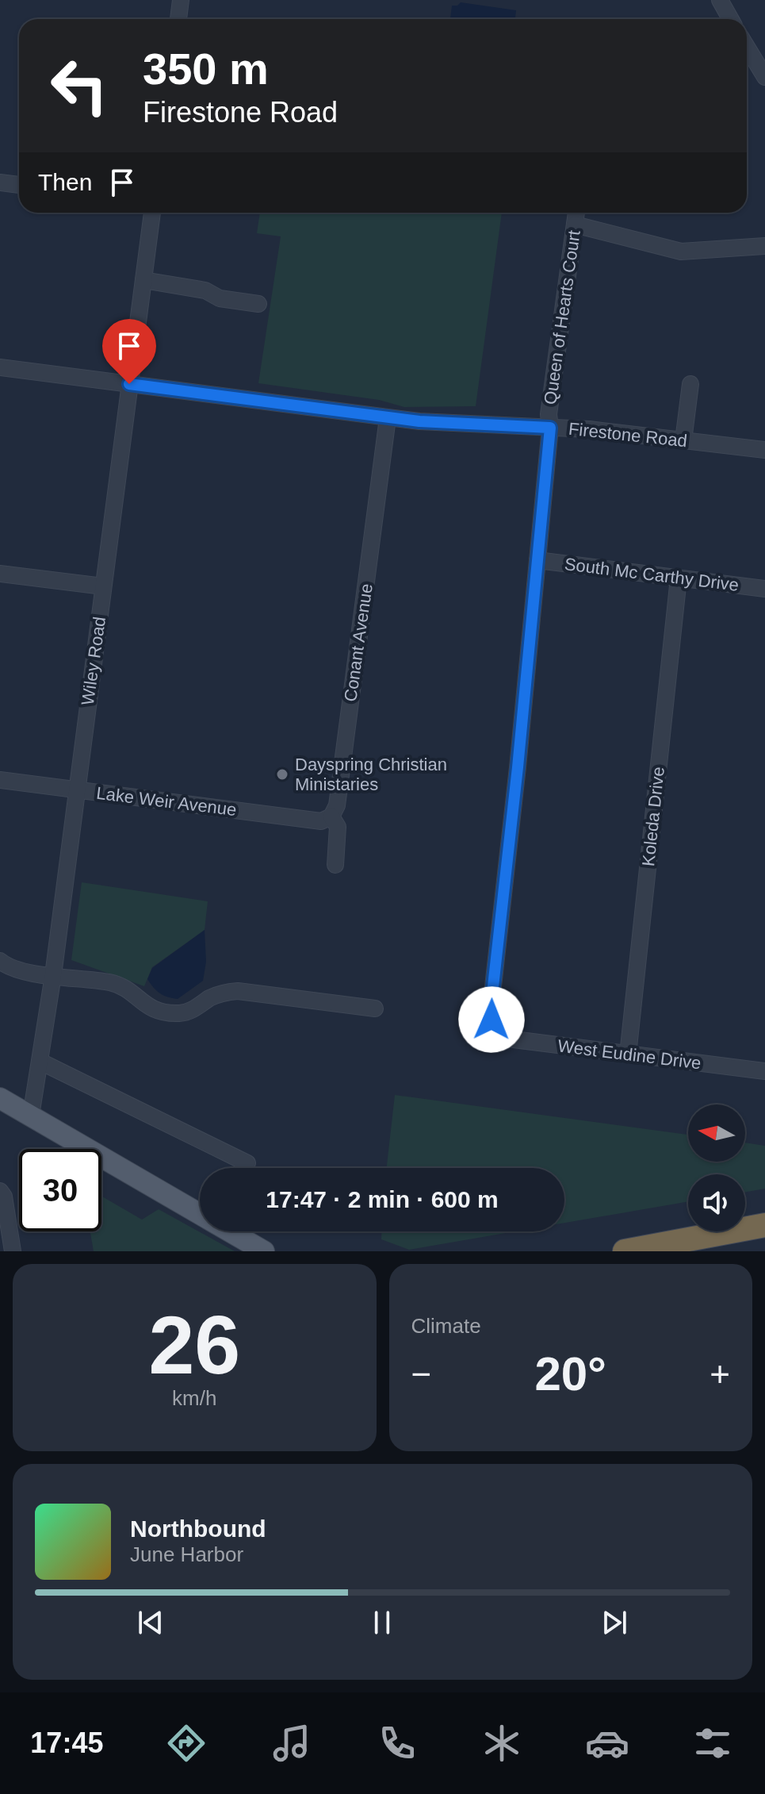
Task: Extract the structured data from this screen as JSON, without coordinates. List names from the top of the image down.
{
  "streets": {
    "street": [
      "Queen of Hearts Court",
      "Firestone Road",
      "South Mc Carthy Drive",
      "Conant Avenue",
      "Wiley Road",
      "Lake Weir Avenue",
      "Koleda Drive",
      "West Eudine Drive"
    ]
  },
  "crossings": [
    ["Queen of Hearts Court", "Firestone Road"],
    ["Queen of Hearts Court", "South Mc Carthy Drive"],
    ["Queen of Hearts Court", "West Eudine Drive"],
    ["Firestone Road", "Conant Avenue"],
    ["Firestone Road", "Wiley Road"],
    ["South Mc Carthy Drive", "Koleda Drive"],
    ["Conant Avenue", "Lake Weir Avenue"],
    ["Wiley Road", "Lake Weir Avenue"],
    ["Koleda Drive", "West Eudine Drive"]
  ],
  "places": ["Dayspring Christian Ministaries"],
  "north": "left",
  "page": {
    "turn": ["350 m", "Firestone Road"],
    "then": "Then",
    "limit": "30",
    "trip": "17:47 · 2 min · 600 m",
    "tile": [
      ["26", "km/h"],
      "Climate"
    ],
    "heat": ["−", "20°", "+"],
    "song": ["Northbound", "June Harbor"],
    "tabs": "17:45"
  }
}
